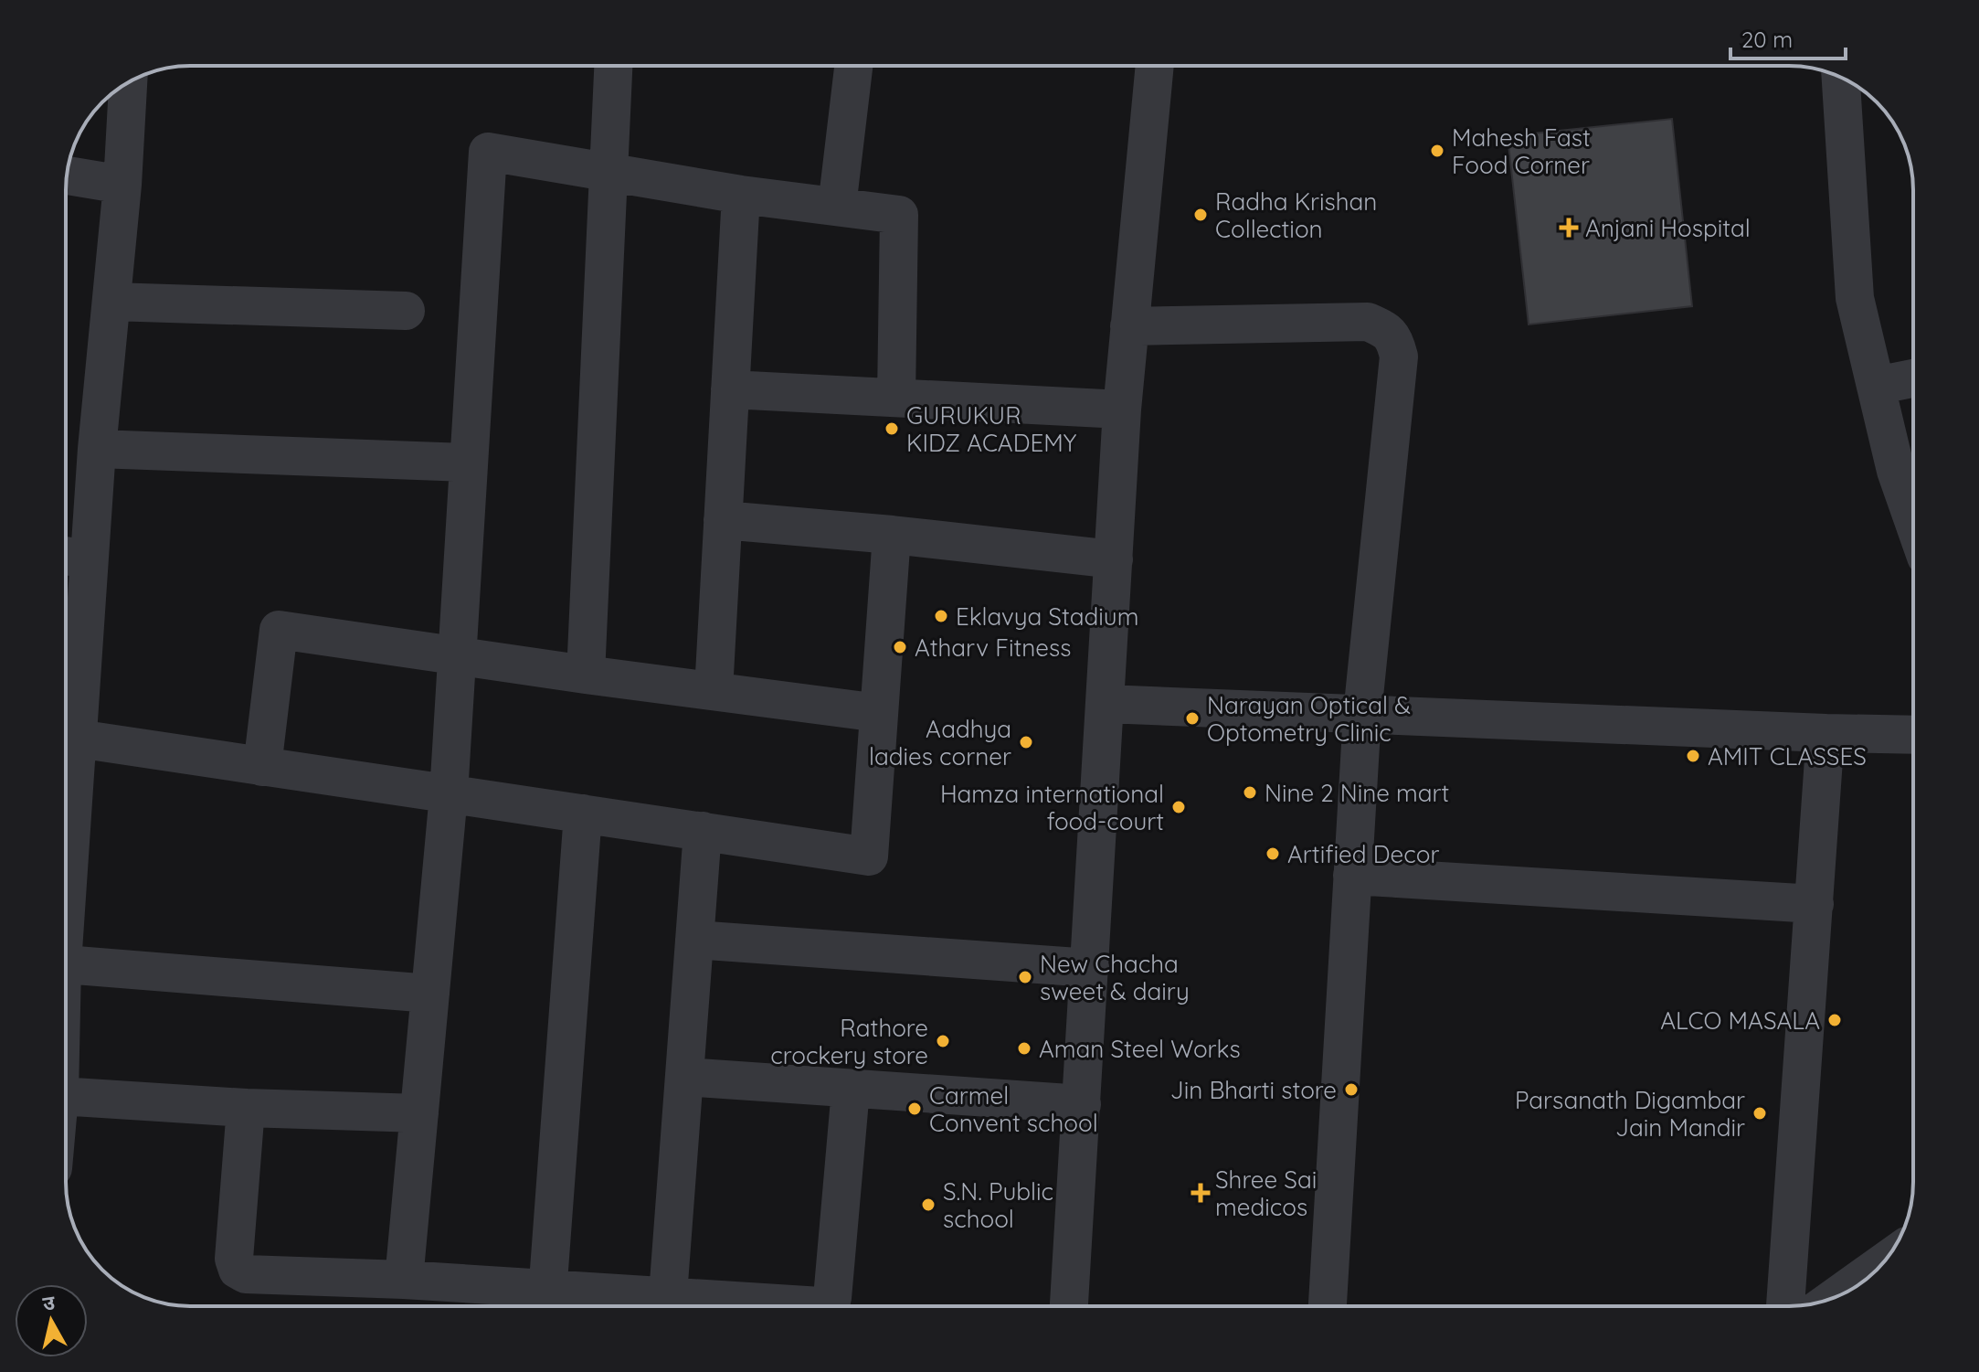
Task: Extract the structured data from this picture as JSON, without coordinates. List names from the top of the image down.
{
  "places": {
    "other": [
      "Mahesh Fast Food Corner",
      "Radha Krishan Collection",
      "GURUKUR KIDZ ACADEMY",
      "Eklavya Stadium",
      "Atharv Fitness",
      "Narayan Optical & Optometry Clinic",
      "Aadhya ladies corner",
      "AMIT CLASSES",
      "Nine 2 Nine mart",
      "Hamza international food-court",
      "Artified Decor",
      "New Chacha sweet & dairy",
      "ALCO MASALA",
      "Rathore crockery store",
      "Aman Steel Works",
      "Jin Bharti store",
      "Carmel Convent school",
      "Parsanath Digambar Jain Mandir",
      "S.N. Public school"
    ],
    "health": ["Anjani Hospital", "Shree Sai medicos"]
  },
  "scale_bar": "20 m",
  "north": "top"
}
